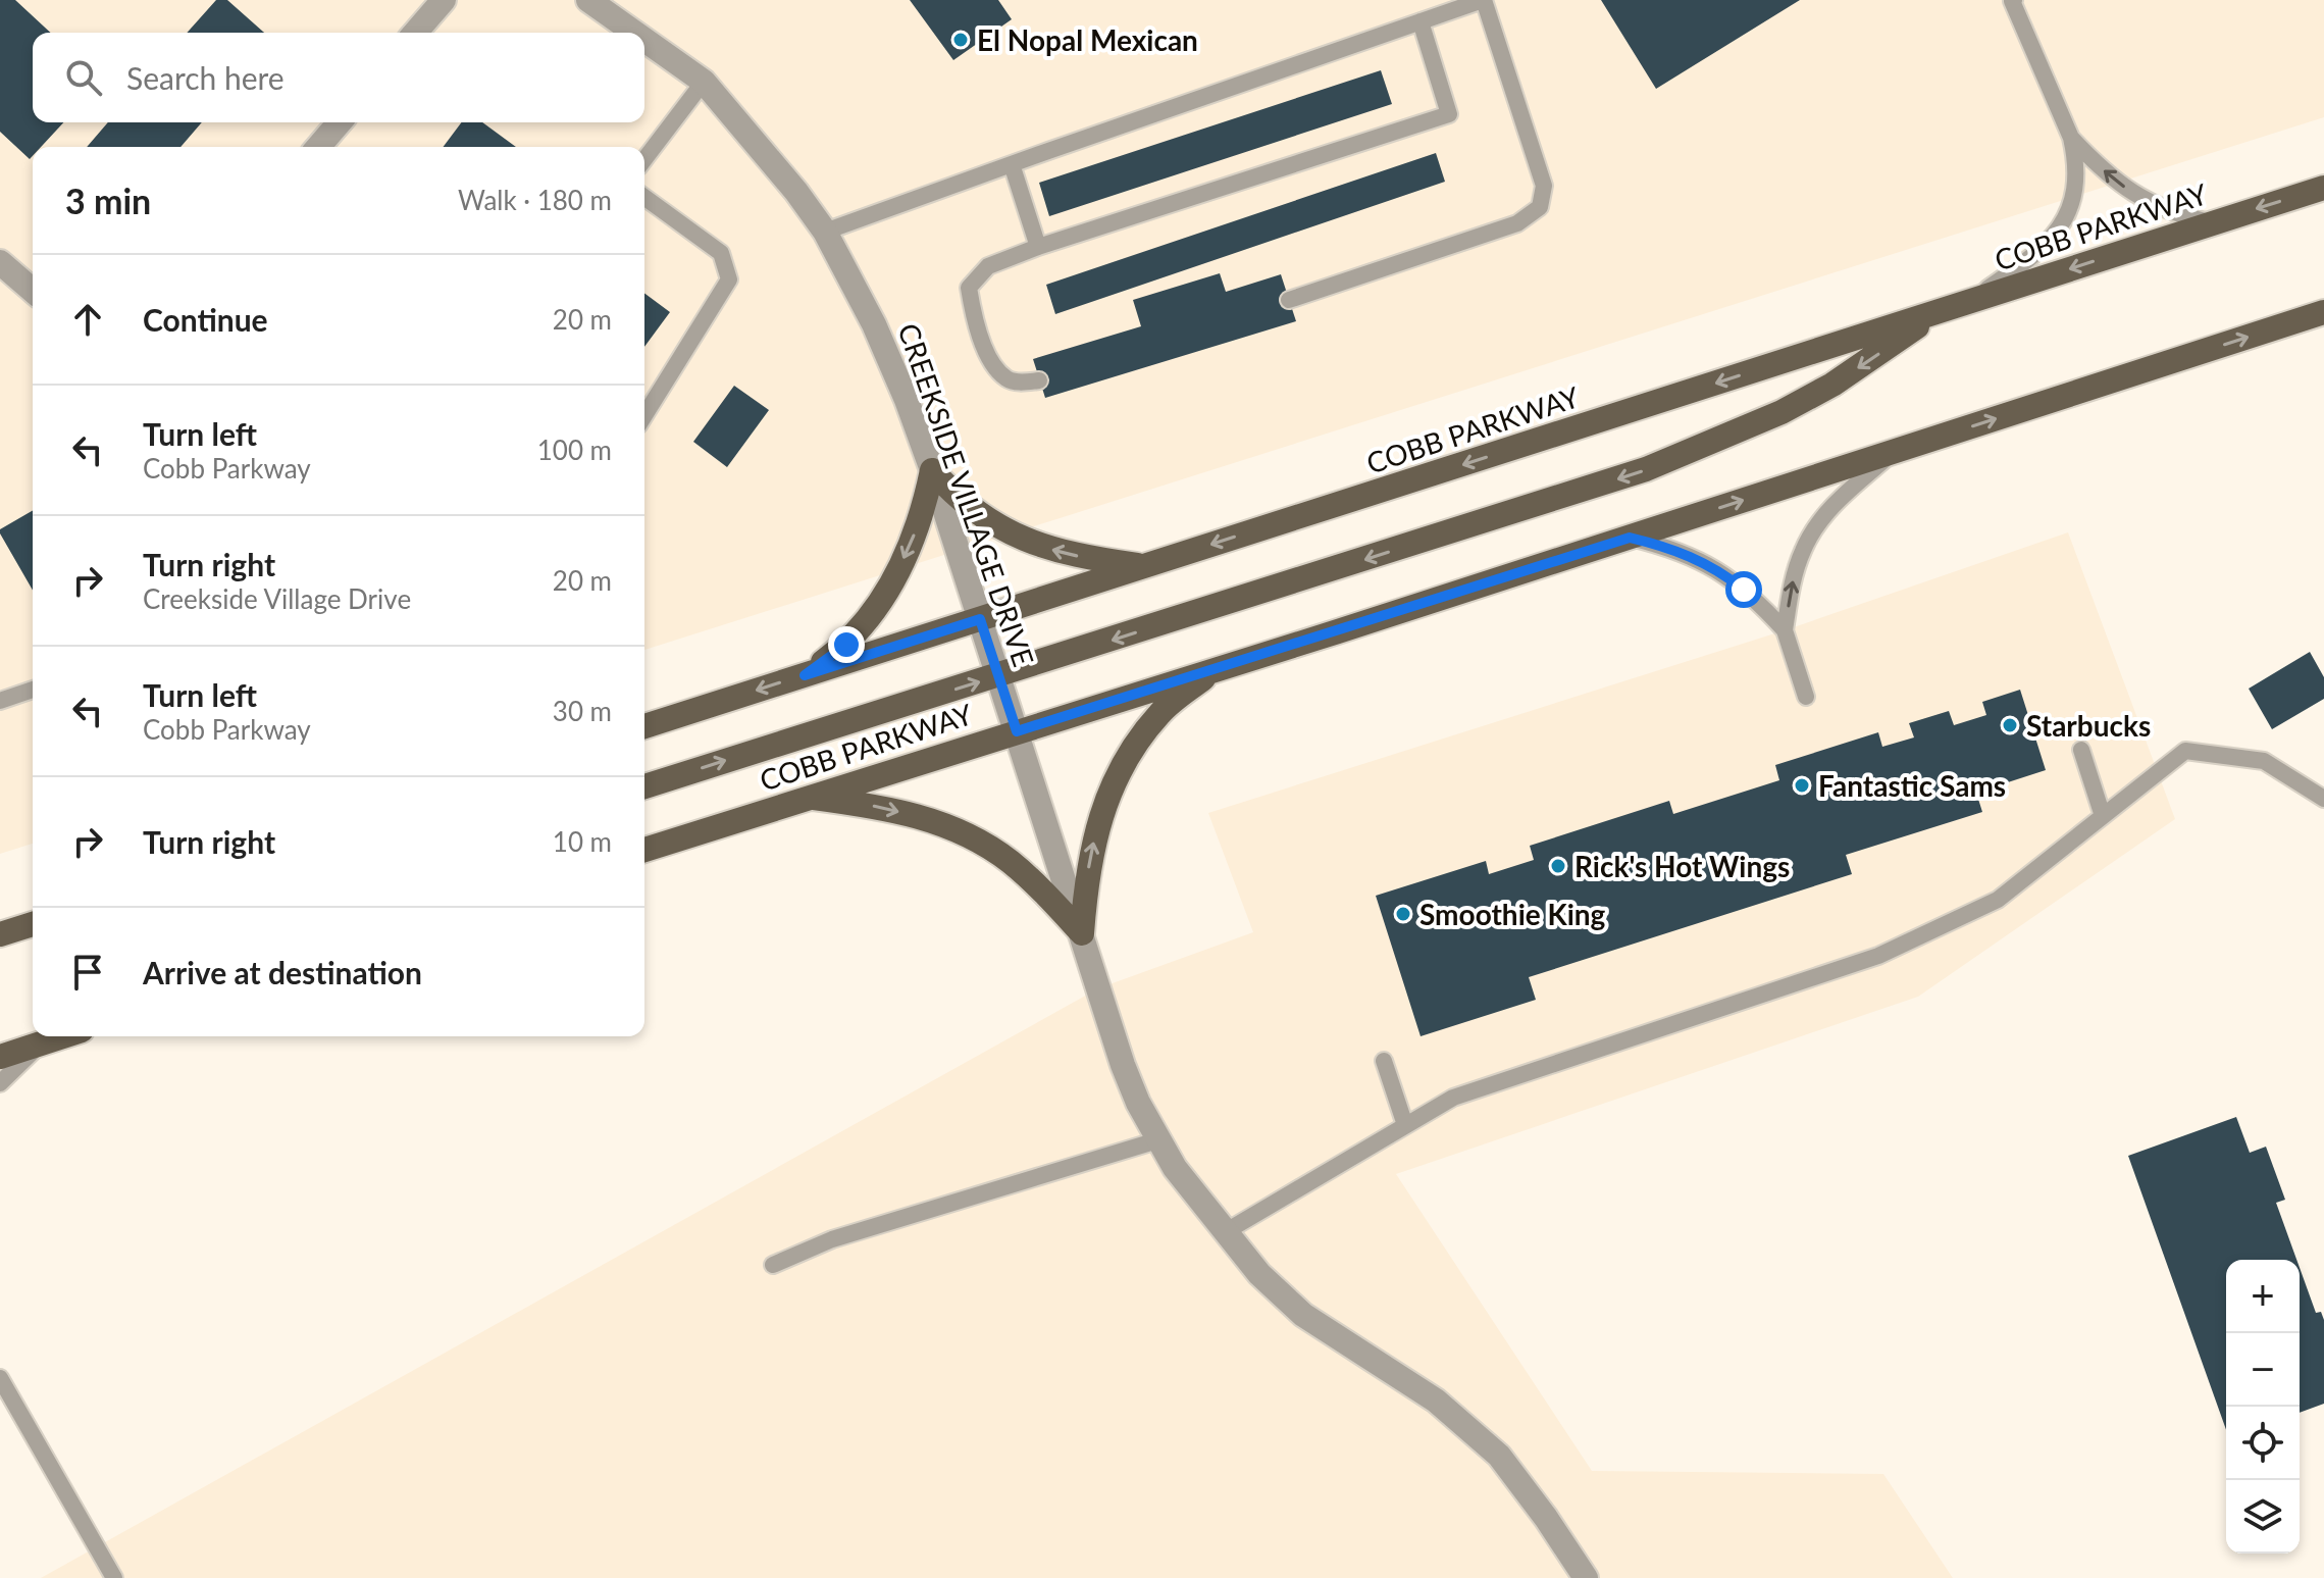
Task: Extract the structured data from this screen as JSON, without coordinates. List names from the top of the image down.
{
  "streets": {
    "main road": ["COBB PARKWAY"],
    "street": ["CREEKSIDE VILLAGE DRIVE"]
  },
  "crossings": [
    ["COBB PARKWAY", "CREEKSIDE VILLAGE DRIVE"]
  ],
  "places": [
    "El Nopal Mexican",
    "Starbucks",
    "Fantastic Sams",
    "Rick's Hot Wings",
    "Smoothie King"
  ],
  "page": {
    "search": "Search here",
    "heading": ["3 min", "Walk · 180 m"],
    "list": [
      ["Continue", "20 m"],
      ["Turn left", "Cobb Parkway", "100 m"],
      ["Turn right", "Creekside Village Drive", "20 m"],
      ["Turn left", "Cobb Parkway", "30 m"],
      ["Turn right", "10 m"],
      "Arrive at destination"
    ],
    "map_buttons": ["+", "−"]
  }
}
